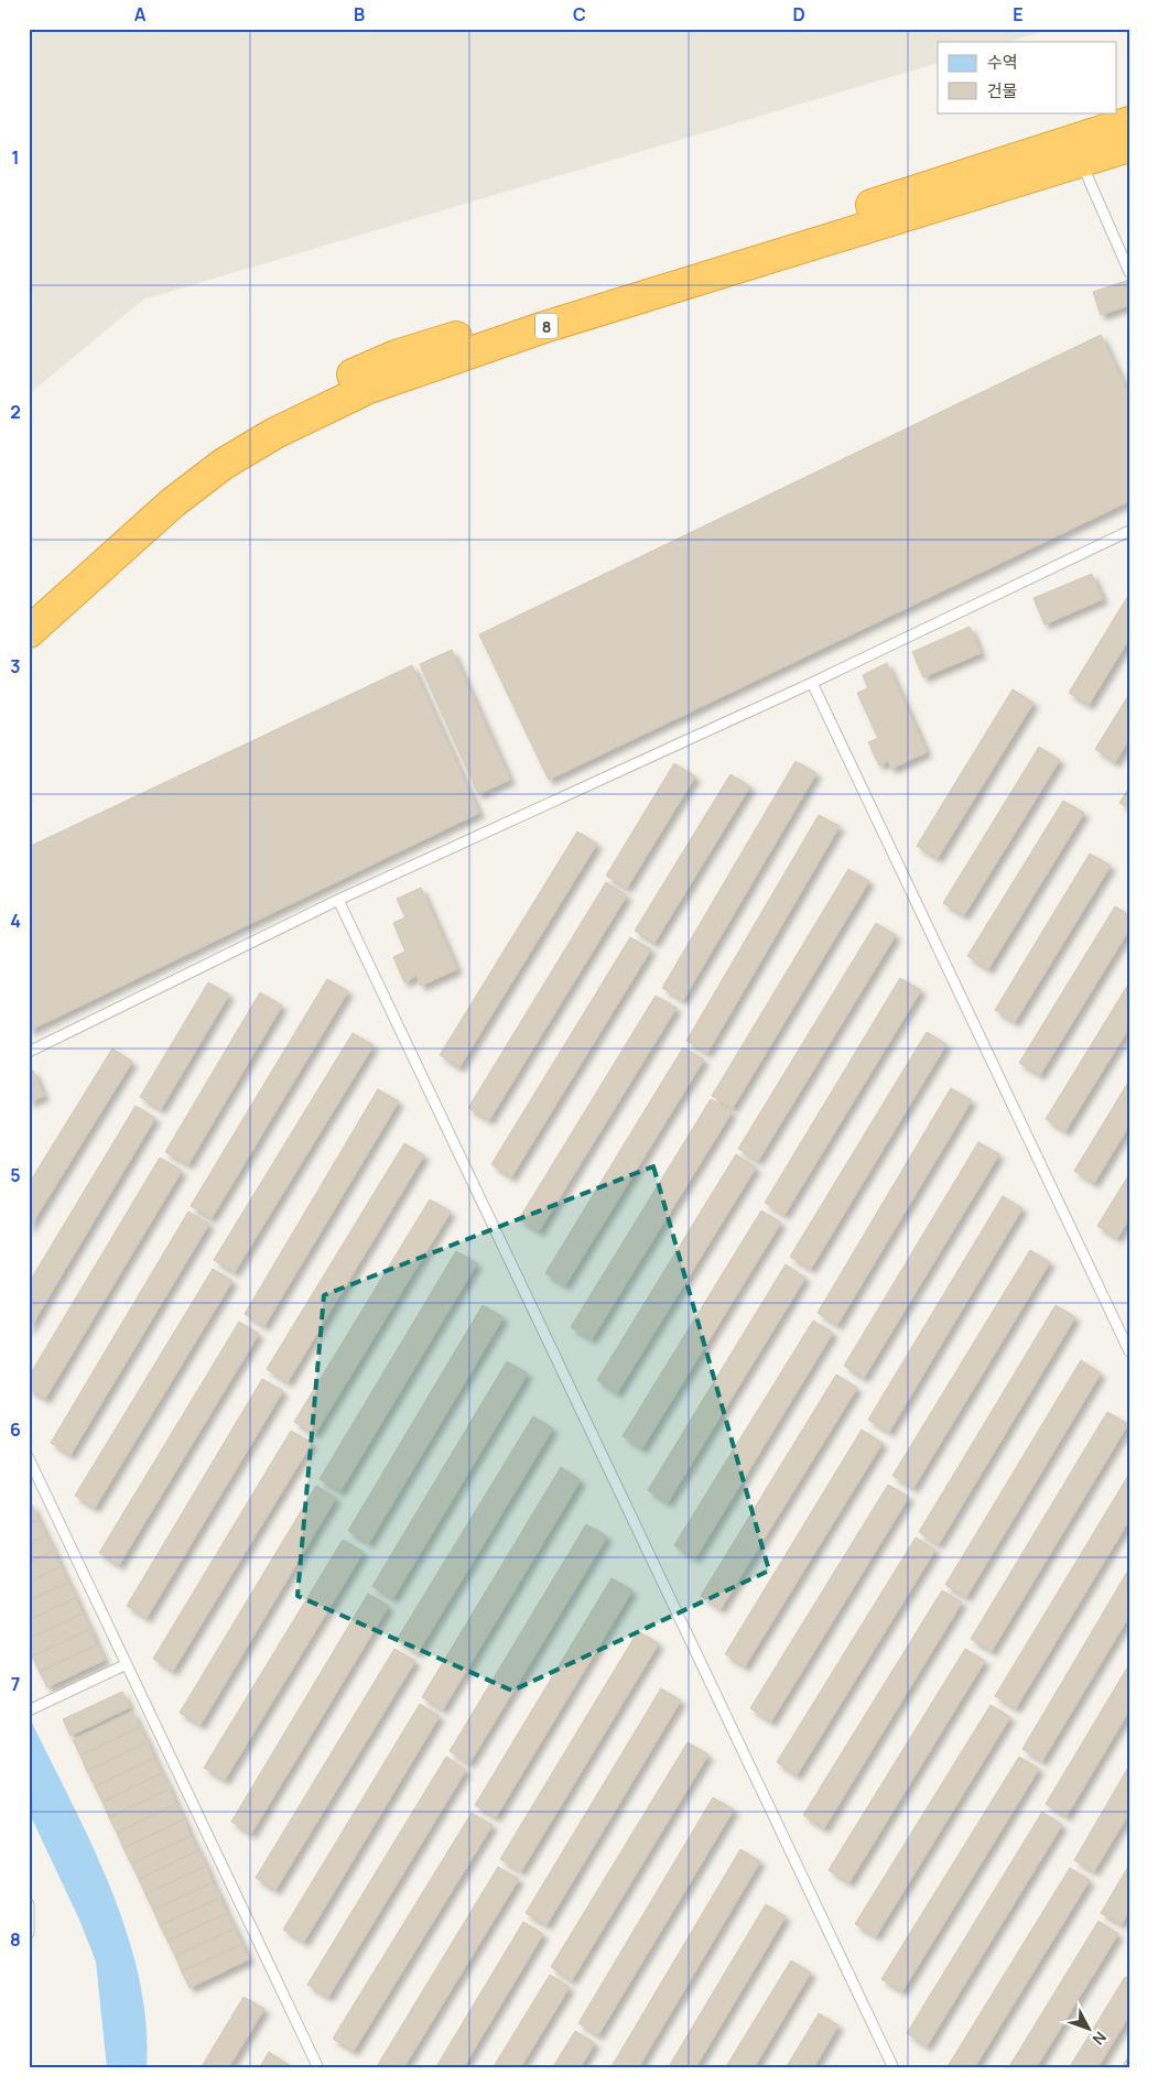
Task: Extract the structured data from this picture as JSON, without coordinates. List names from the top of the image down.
{
  "streets": {
    "highway": ["8"]
  },
  "legend": ["수역", "건물"],
  "north": "bottom right",
  "grid": {
    "columns": [
      "A",
      "B",
      "C",
      "D",
      "E"
    ],
    "rows": [
      "1",
      "2",
      "3",
      "4",
      "5",
      "6",
      "7",
      "8"
    ]
  }
}
